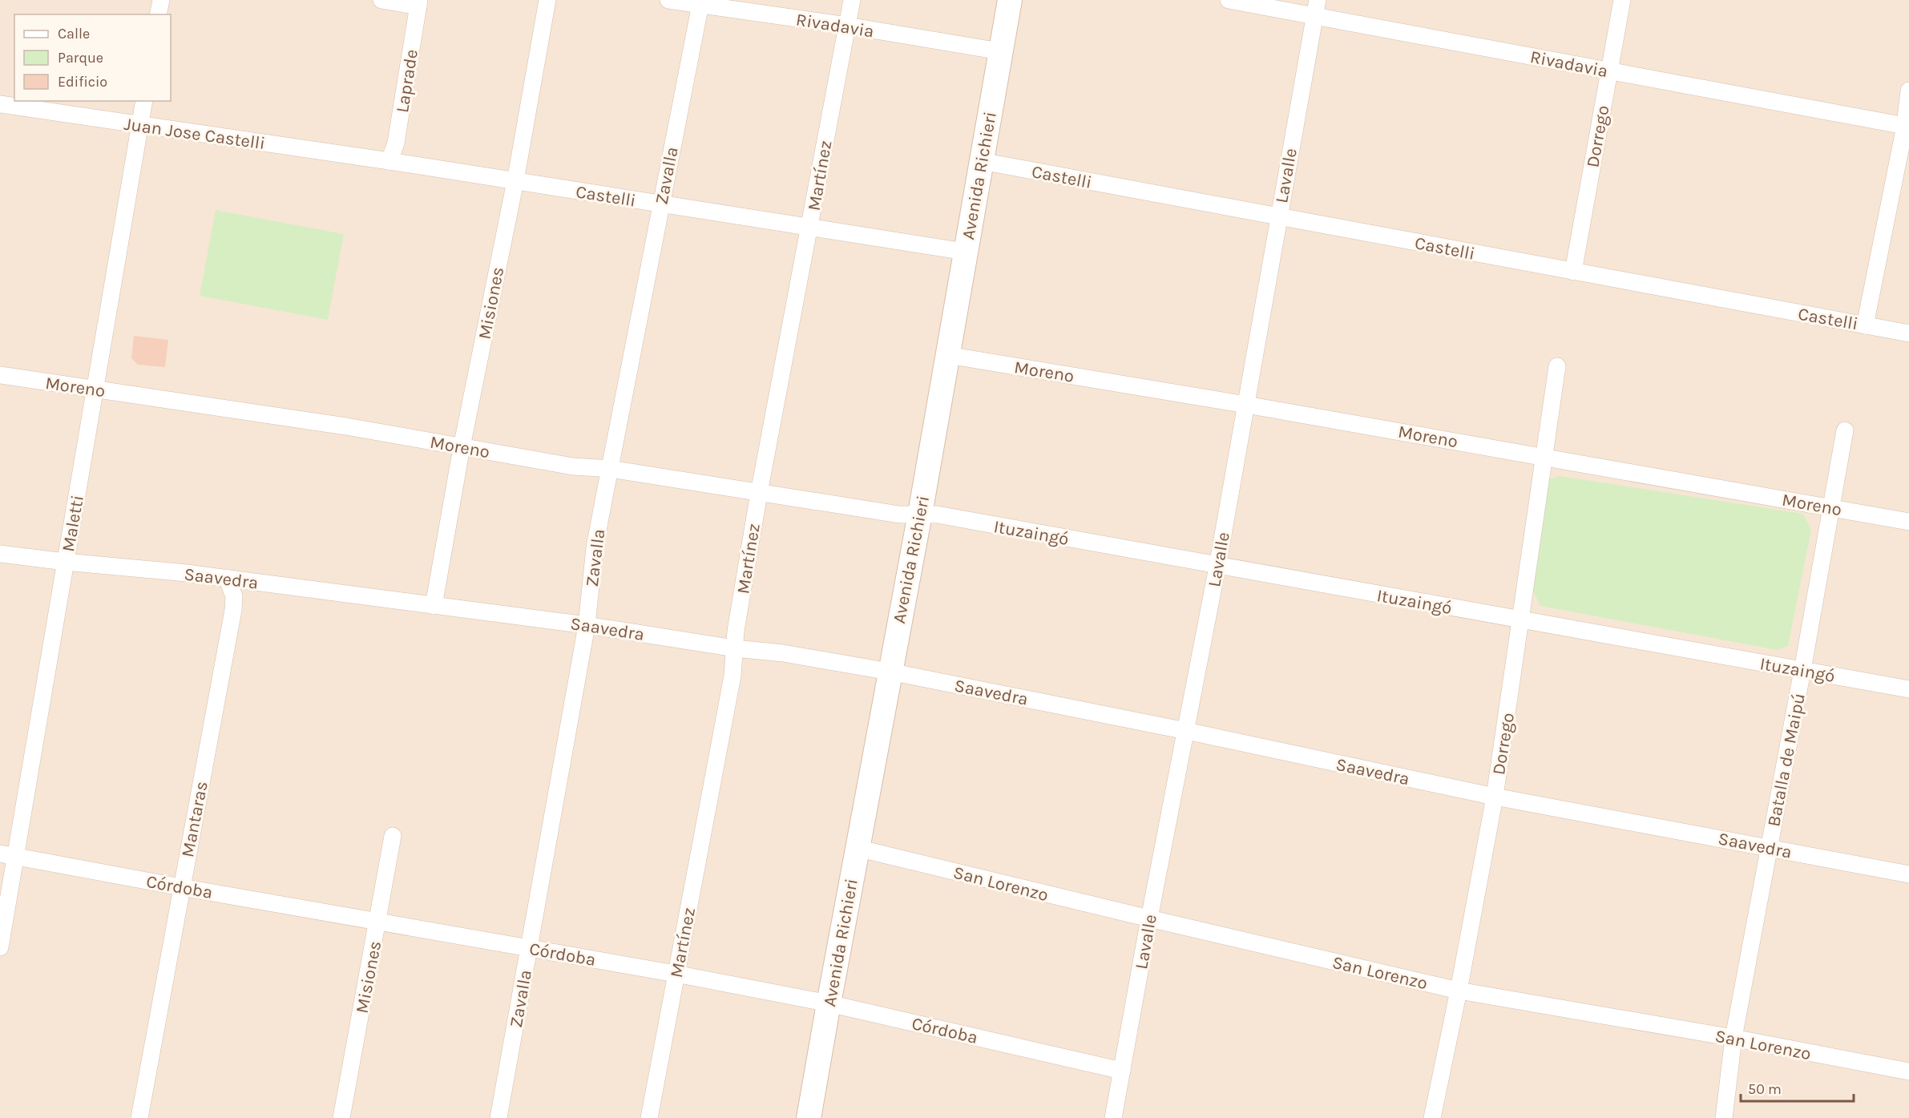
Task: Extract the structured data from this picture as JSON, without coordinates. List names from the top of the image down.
{
  "streets": {
    "street": [
      "Rivadavia",
      "Laprade",
      "Juan Jose Castelli",
      "Dorrego",
      "Zavalla",
      "Martínez",
      "Avenida Richieri",
      "Lavalle",
      "Castelli",
      "Misiones",
      "Moreno",
      "Maletti",
      "Ituzaingó",
      "Saavedra",
      "Batalla de Maipú",
      "Mantaras",
      "San Lorenzo",
      "Córdoba"
    ]
  },
  "crossings": [
    ["Rivadavia", "Dorrego"],
    ["Rivadavia", "Zavalla"],
    ["Rivadavia", "Martínez"],
    ["Rivadavia", "Avenida Richieri"],
    ["Rivadavia", "Lavalle"],
    ["Laprade", "Juan Jose Castelli"],
    ["Laprade", "Castelli"],
    ["Juan Jose Castelli", "Castelli"],
    ["Juan Jose Castelli", "Maletti"],
    ["Dorrego", "Castelli"],
    ["Dorrego", "Moreno"],
    ["Dorrego", "Ituzaingó"],
    ["Dorrego", "Saavedra"],
    ["Dorrego", "San Lorenzo"],
    ["Zavalla", "Castelli"],
    ["Zavalla", "Moreno"],
    ["Zavalla", "Saavedra"],
    ["Zavalla", "Córdoba"],
    ["Martínez", "Castelli"],
    ["Martínez", "Moreno"],
    ["Martínez", "Saavedra"],
    ["Martínez", "Córdoba"],
    ["Avenida Richieri", "Castelli"],
    ["Avenida Richieri", "Moreno"],
    ["Avenida Richieri", "Ituzaingó"],
    ["Avenida Richieri", "Saavedra"],
    ["Avenida Richieri", "San Lorenzo"],
    ["Avenida Richieri", "Córdoba"],
    ["Lavalle", "Castelli"],
    ["Lavalle", "Moreno"],
    ["Lavalle", "Ituzaingó"],
    ["Lavalle", "Saavedra"],
    ["Lavalle", "San Lorenzo"],
    ["Lavalle", "Córdoba"],
    ["Castelli", "Misiones"],
    ["Misiones", "Moreno"],
    ["Misiones", "Saavedra"],
    ["Misiones", "Córdoba"],
    ["Moreno", "Maletti"],
    ["Moreno", "Ituzaingó"],
    ["Moreno", "Batalla de Maipú"],
    ["Maletti", "Saavedra"],
    ["Maletti", "Córdoba"],
    ["Ituzaingó", "Batalla de Maipú"],
    ["Saavedra", "Batalla de Maipú"],
    ["Saavedra", "Mantaras"],
    ["Batalla de Maipú", "San Lorenzo"],
    ["Mantaras", "Córdoba"]
  ],
  "legend": ["Calle", "Parque", "Edificio"],
  "scale_bar": "50 m"
}
